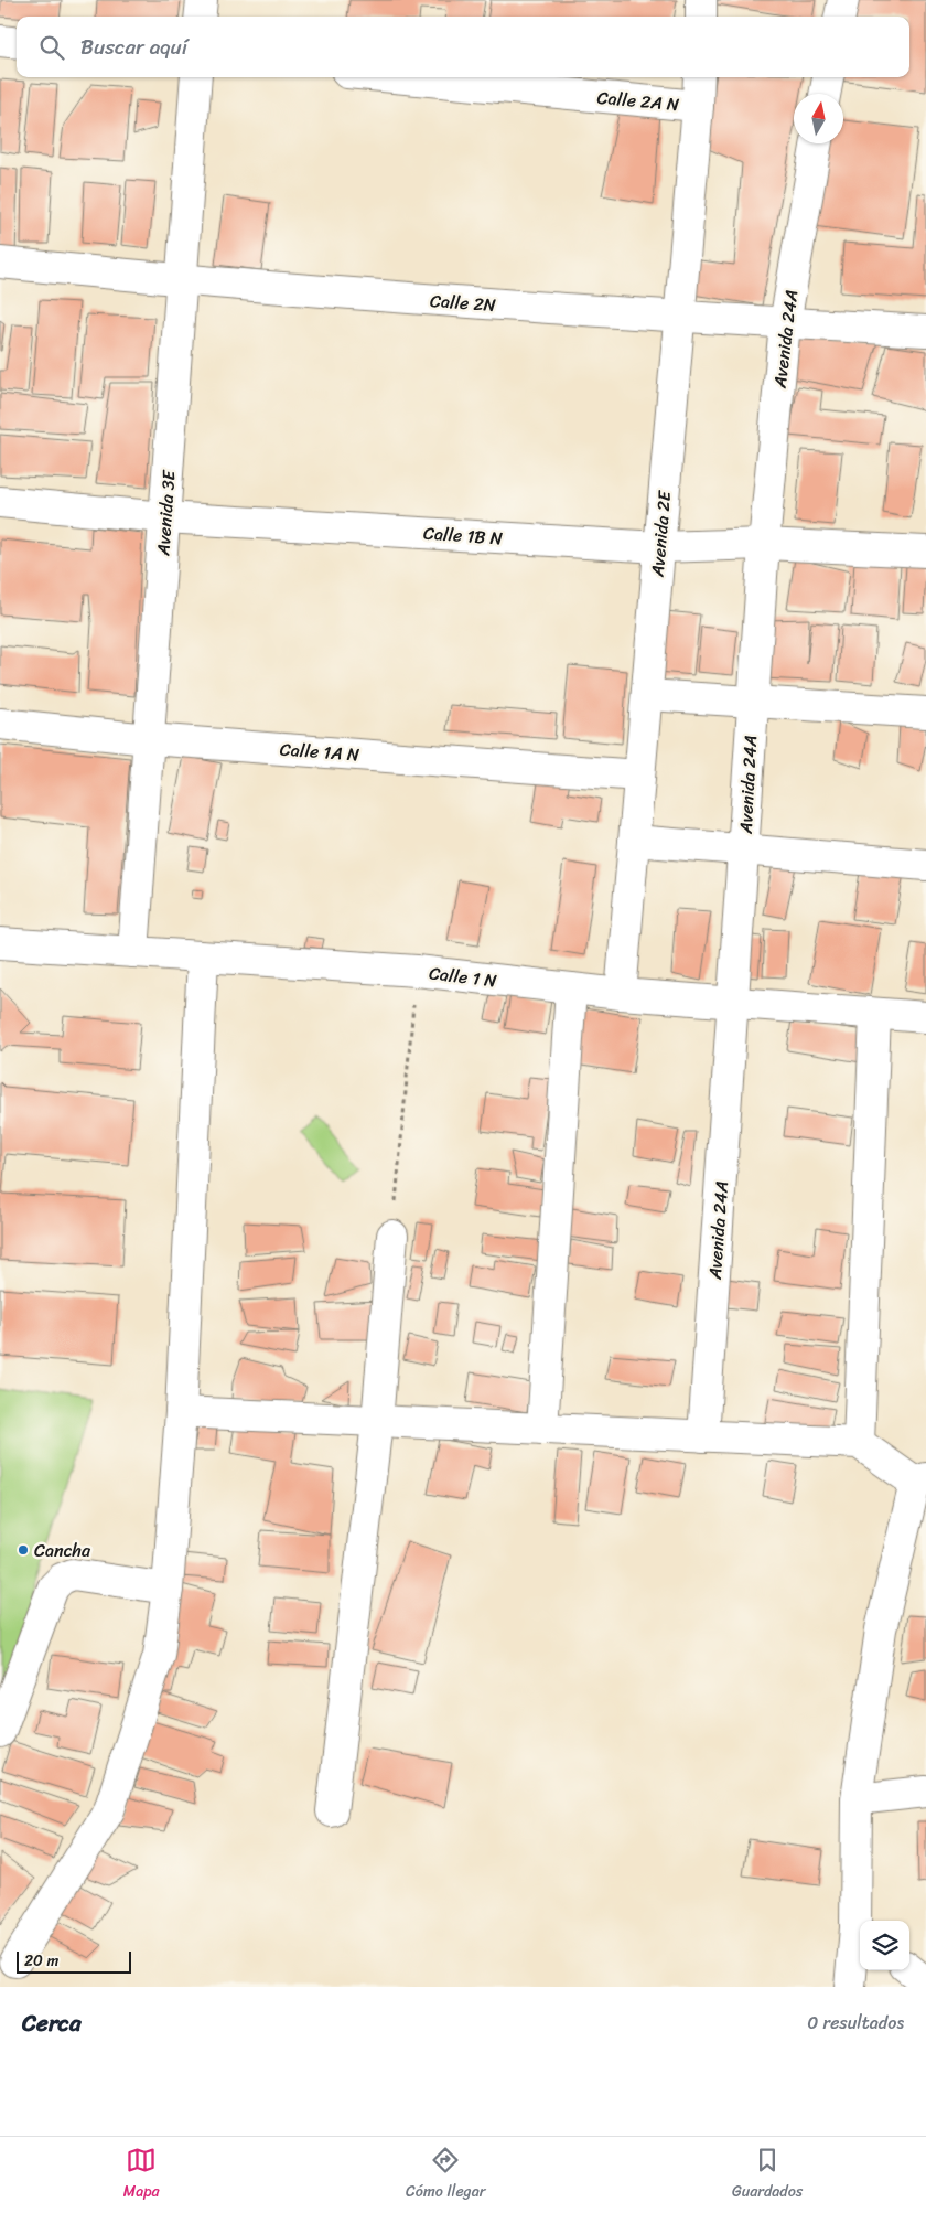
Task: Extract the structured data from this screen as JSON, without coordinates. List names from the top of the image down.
{
  "streets": {
    "street": [
      "Calle 2A N",
      "Calle 2N",
      "Avenida 24A",
      "Avenida 3E",
      "Avenida 2E",
      "Calle 1B N",
      "Calle 1A N",
      "Calle 1 N"
    ]
  },
  "crossings": [
    ["Calle 2A N", "Avenida 2E"],
    ["Calle 2N", "Avenida 24A"],
    ["Calle 2N", "Avenida 3E"],
    ["Calle 2N", "Avenida 2E"],
    ["Avenida 24A", "Calle 1B N"],
    ["Avenida 24A", "Calle 1 N"],
    ["Avenida 3E", "Calle 1B N"],
    ["Avenida 3E", "Calle 1A N"],
    ["Avenida 3E", "Calle 1 N"],
    ["Avenida 2E", "Calle 1B N"],
    ["Avenida 2E", "Calle 1A N"],
    ["Avenida 2E", "Calle 1 N"]
  ],
  "places": ["Cancha"],
  "scale_bar": "20 m",
  "north": "top",
  "page": {
    "search": "Buscar aquí",
    "scale": "20 m",
    "heading": ["Cerca", "0 resultados"],
    "nav": ["Mapa", "Cómo llegar", "Guardados"]
  }
}
